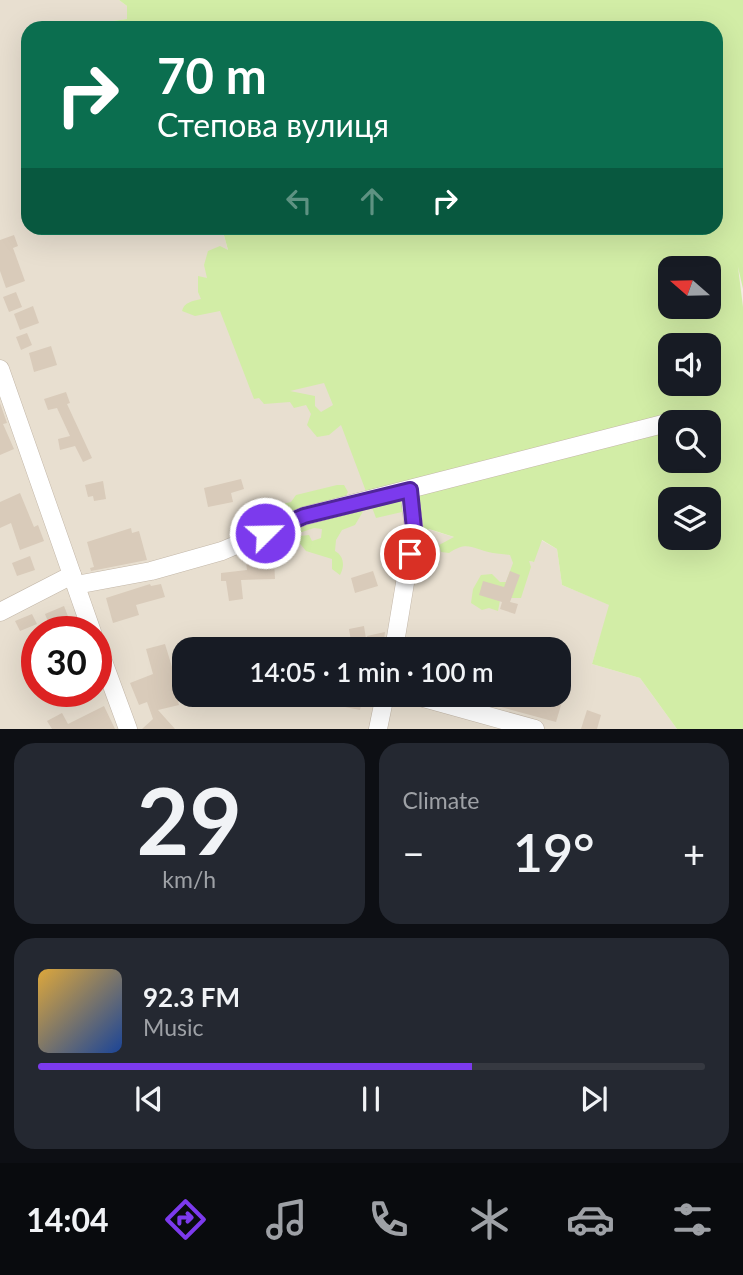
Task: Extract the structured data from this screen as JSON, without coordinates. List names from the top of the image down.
{
  "north": "left",
  "page": {
    "turn": ["70 m", "Степова вулиця"],
    "limit": "30",
    "trip": "14:05 · 1 min · 100 m",
    "tile": [
      ["29", "km/h"],
      "Climate"
    ],
    "heat": ["−", "19°", "+"],
    "song": ["92.3 FM", "Music"],
    "tabs": "14:04"
  }
}
